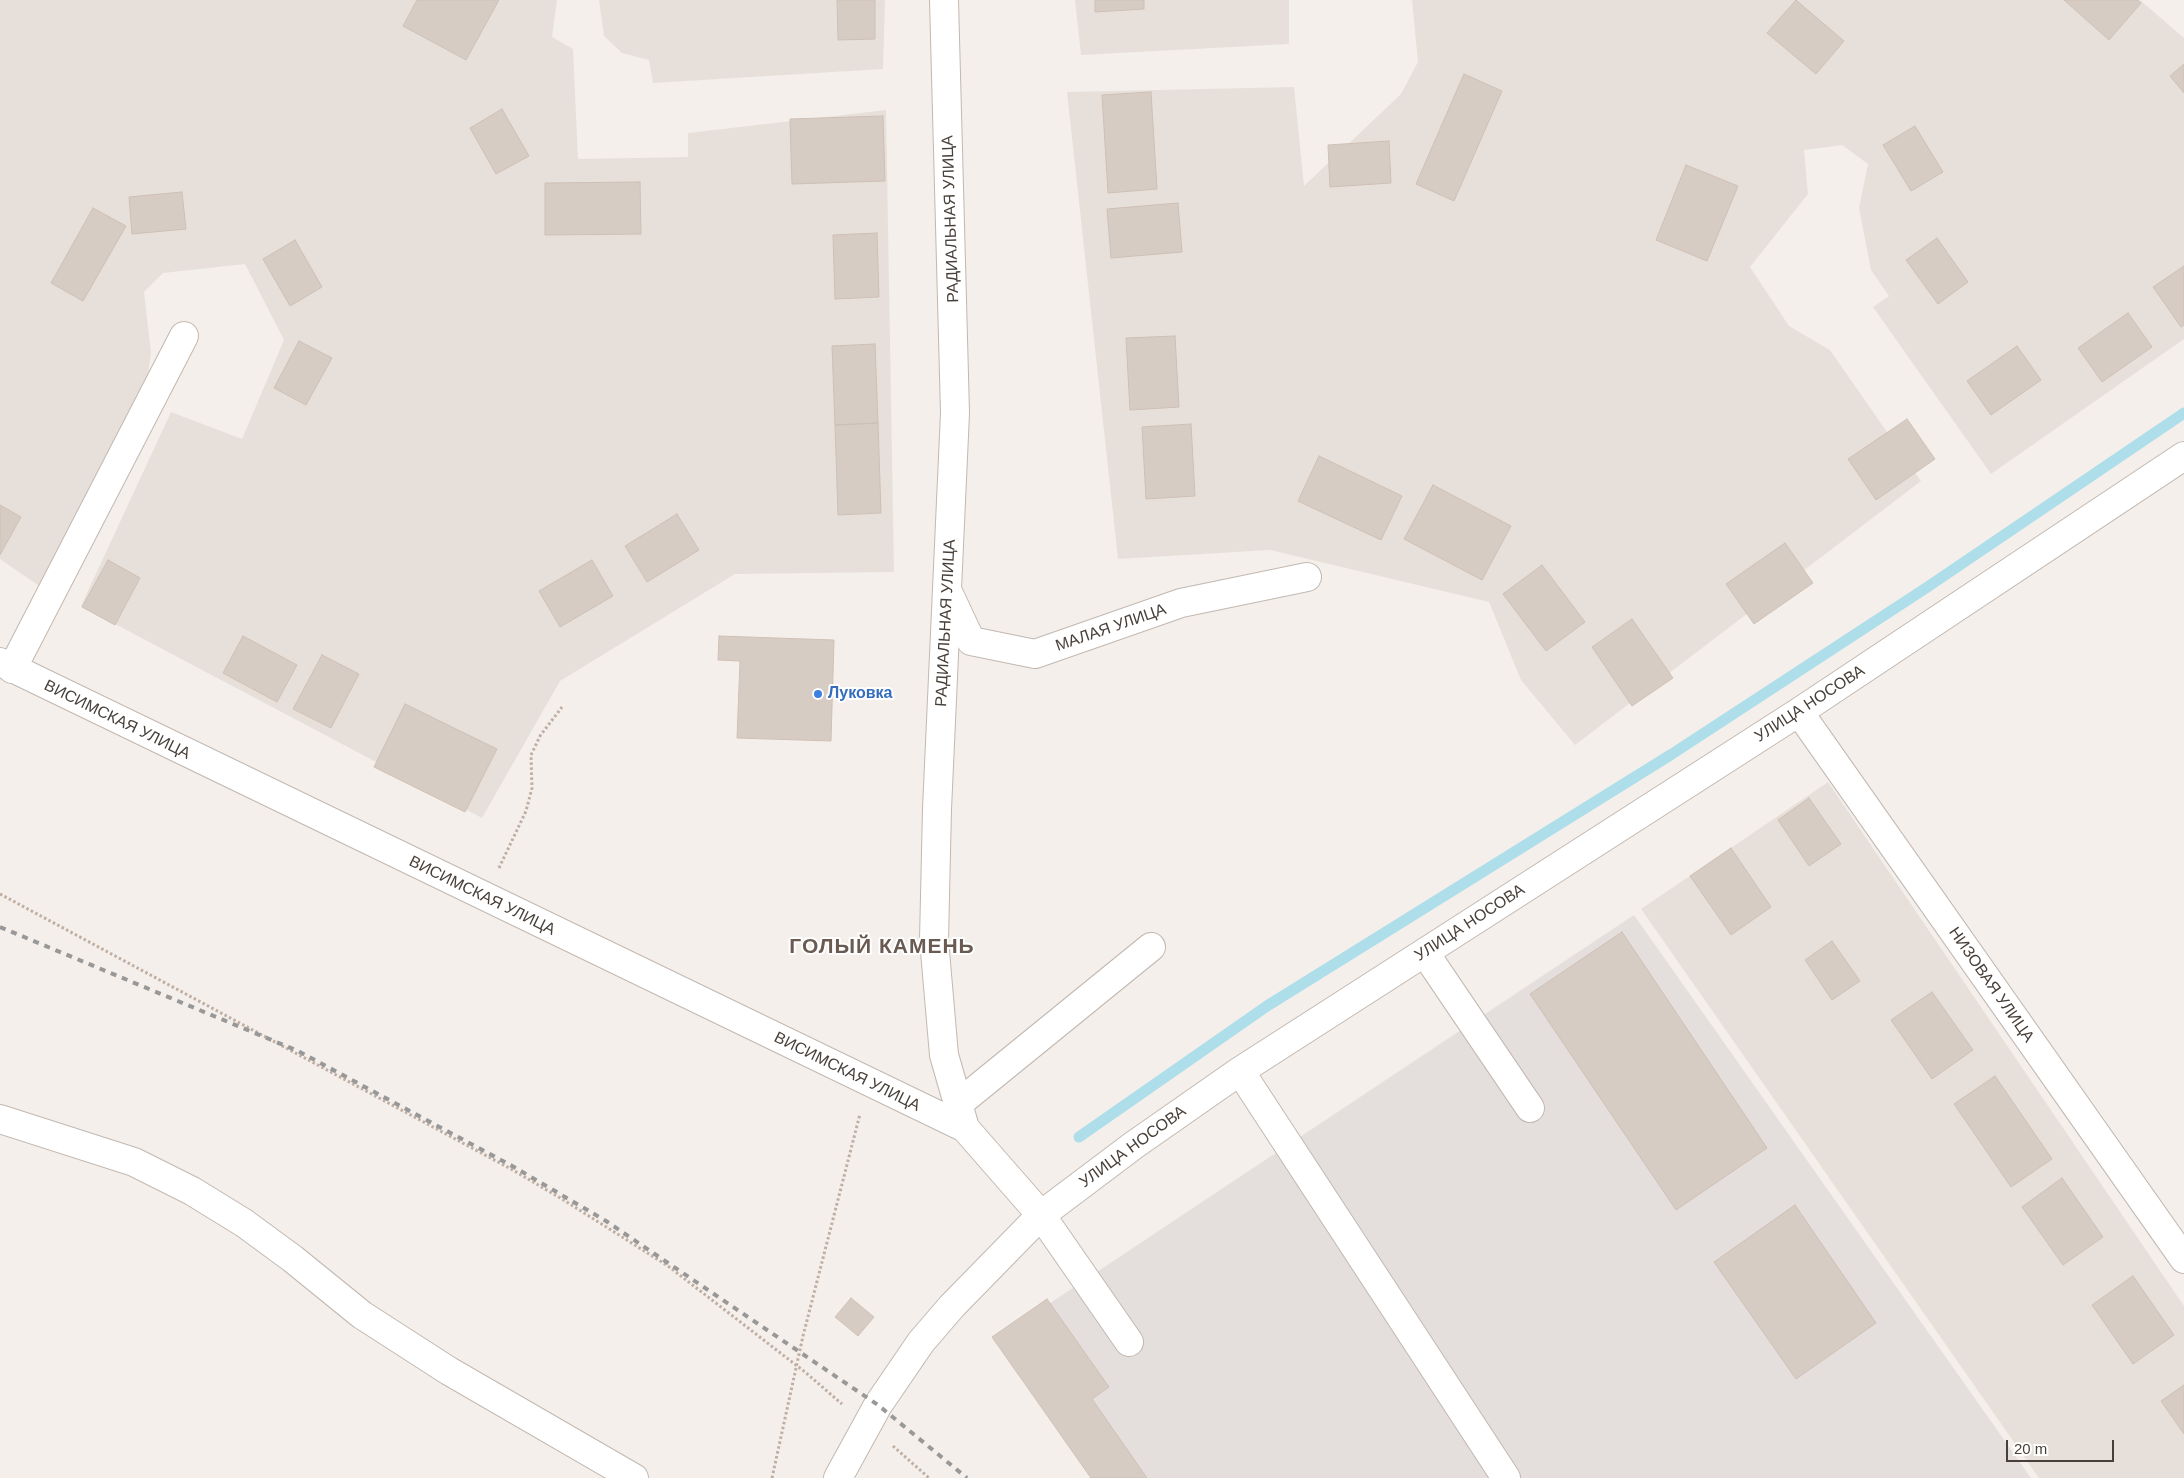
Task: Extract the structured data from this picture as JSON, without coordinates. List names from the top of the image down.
{
  "streets": {
    "street": [
      "РАДИАЛЬНАЯ УЛИЦА",
      "МАЛАЯ УЛИЦА",
      "УЛИЦА НОСОВА",
      "ВИСИМСКАЯ УЛИЦА",
      "НИЗОВАЯ УЛИЦА"
    ]
  },
  "crossings": [
    ["РАДИАЛЬНАЯ УЛИЦА", "МАЛАЯ УЛИЦА"],
    ["РАДИАЛЬНАЯ УЛИЦА", "УЛИЦА НОСОВА"],
    ["РАДИАЛЬНАЯ УЛИЦА", "ВИСИМСКАЯ УЛИЦА"],
    ["УЛИЦА НОСОВА", "НИЗОВАЯ УЛИЦА"]
  ],
  "districts": ["ГОЛЫЙ КАМЕНЬ"],
  "places": ["Луковка"],
  "scale_bar": "20 m"
}
